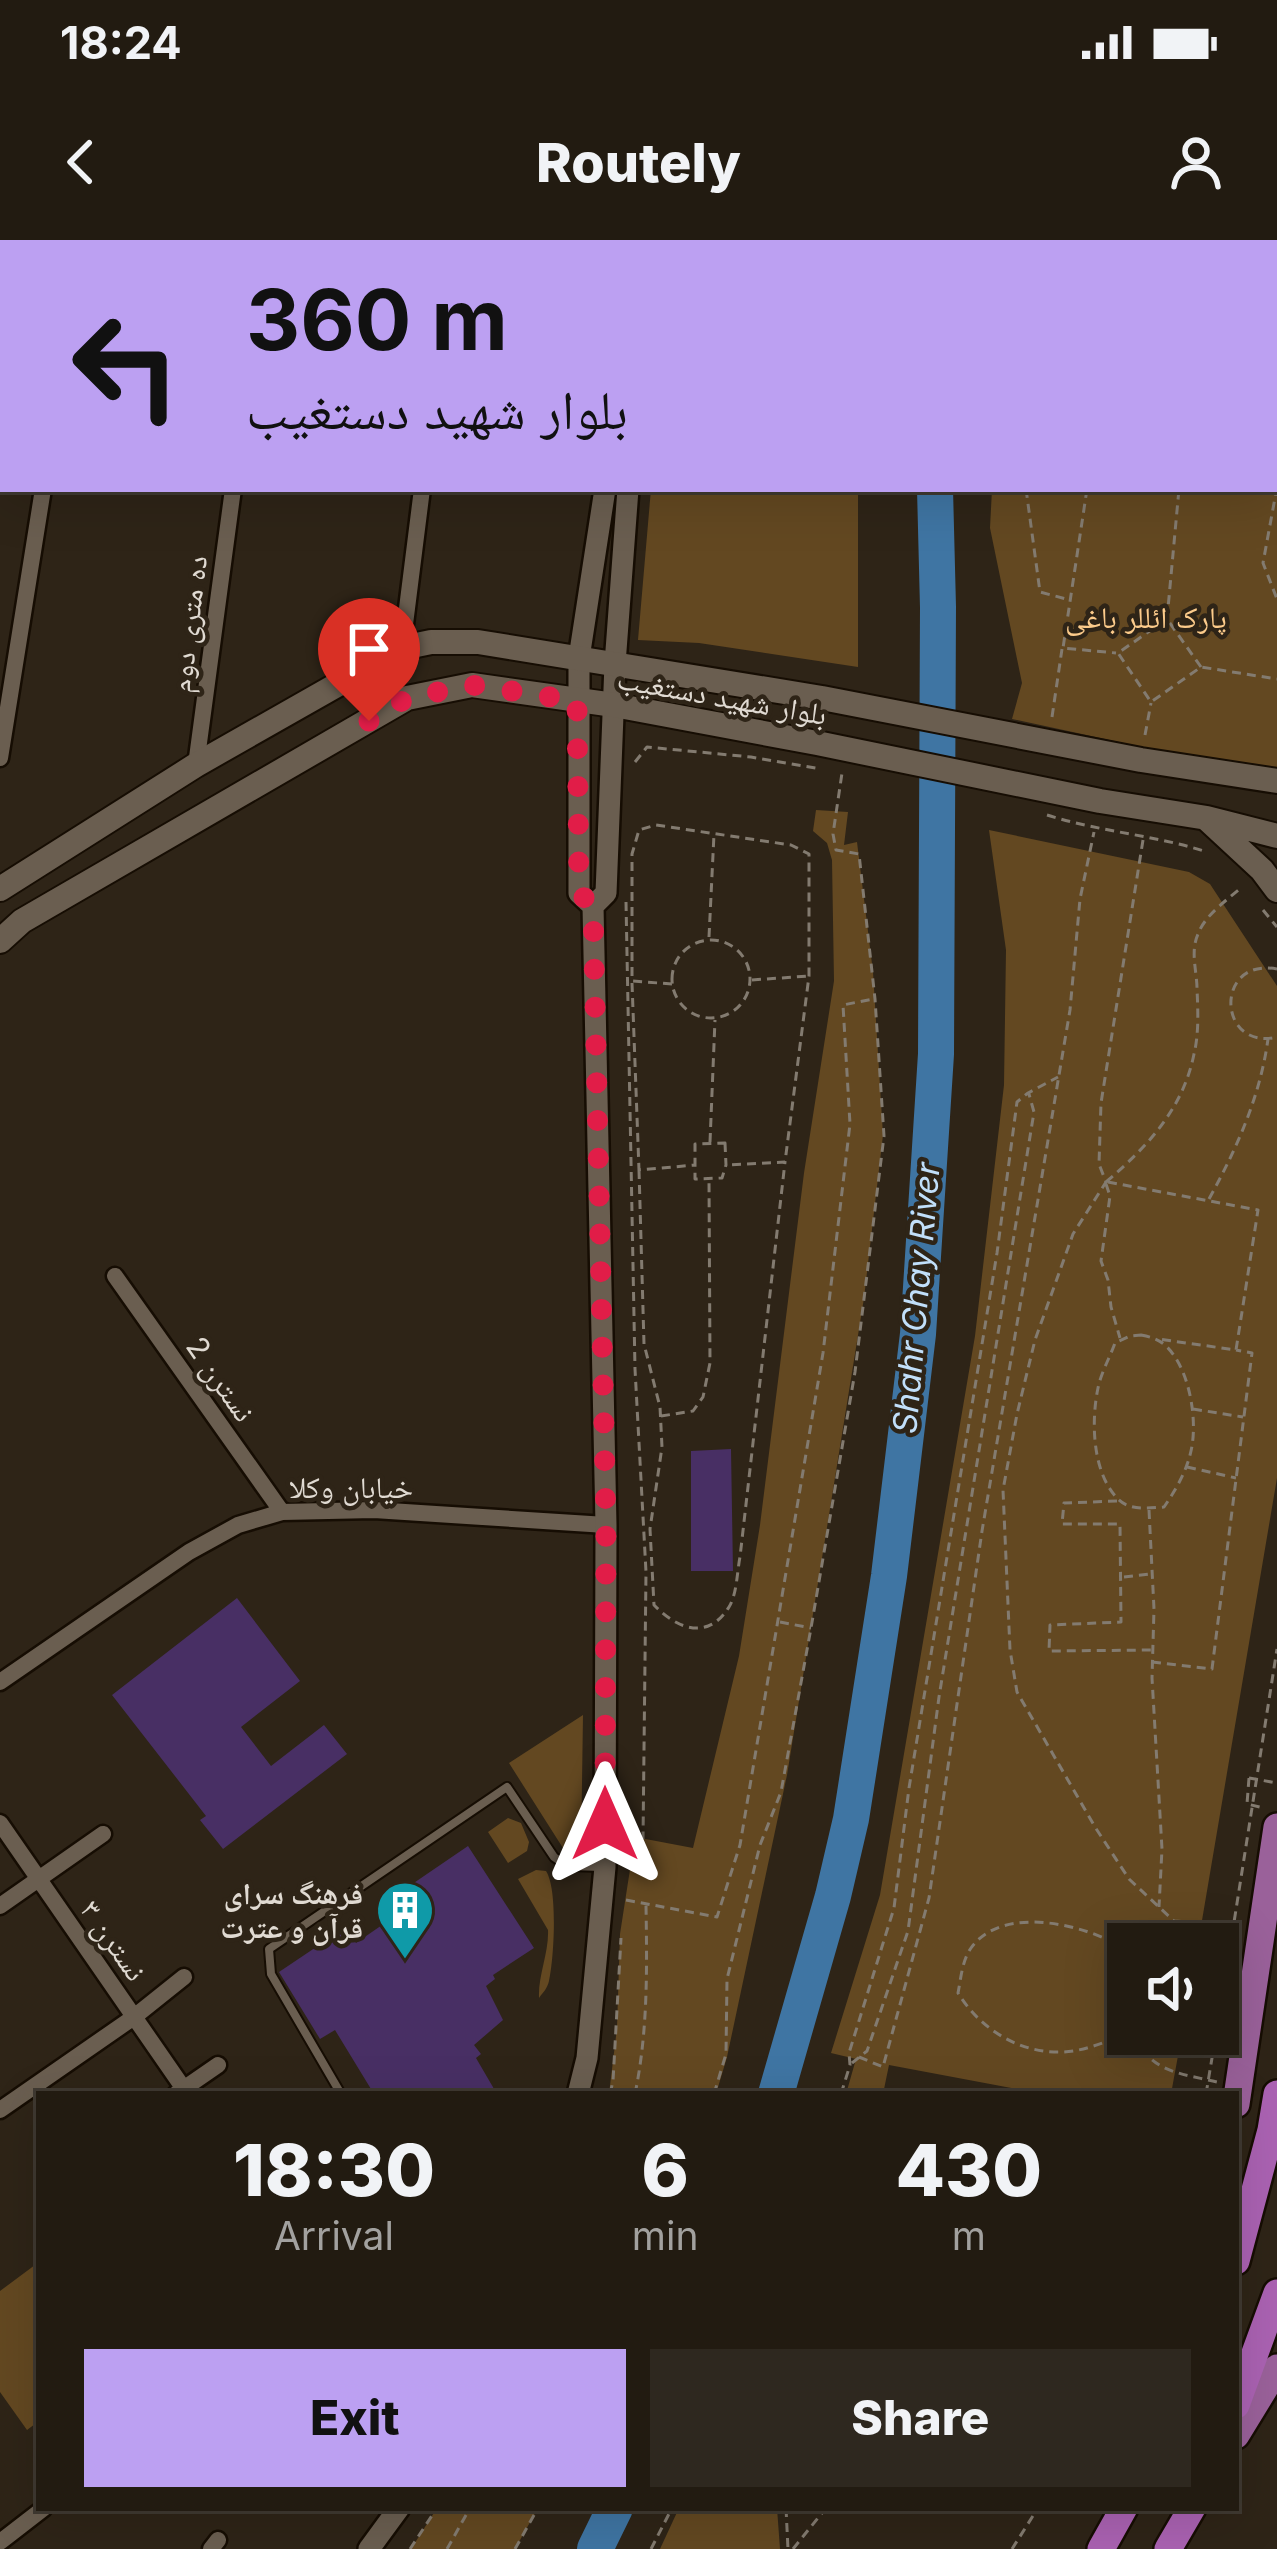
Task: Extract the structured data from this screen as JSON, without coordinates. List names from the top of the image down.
{
  "streets": {
    "main road": ["بلوار شهید دستغیب"],
    "street": [
      "ده متری دوم",
      "نسترن 2",
      "خیابان وکلا",
      "نسترن ۳"
    ]
  },
  "crossings": [
    ["ده متری دوم", "بلوار شهید دستغیب"],
    ["نسترن 2", "خیابان وکلا"]
  ],
  "water": ["Shahr Chay River"],
  "parks": ["پارک ائللر باغی"],
  "places": {
    "building": ["فرهنگ سرای قرآن و عترت"]
  },
  "page": {
    "status": "18:24",
    "header": "Routely",
    "turn": ["360 m", "بلوار شهید دستغیب"],
    "eta": [
      "18:30",
      "Arrival",
      "6",
      "min",
      "430",
      "m"
    ],
    "buttons": ["Exit", "Share"]
  }
}
